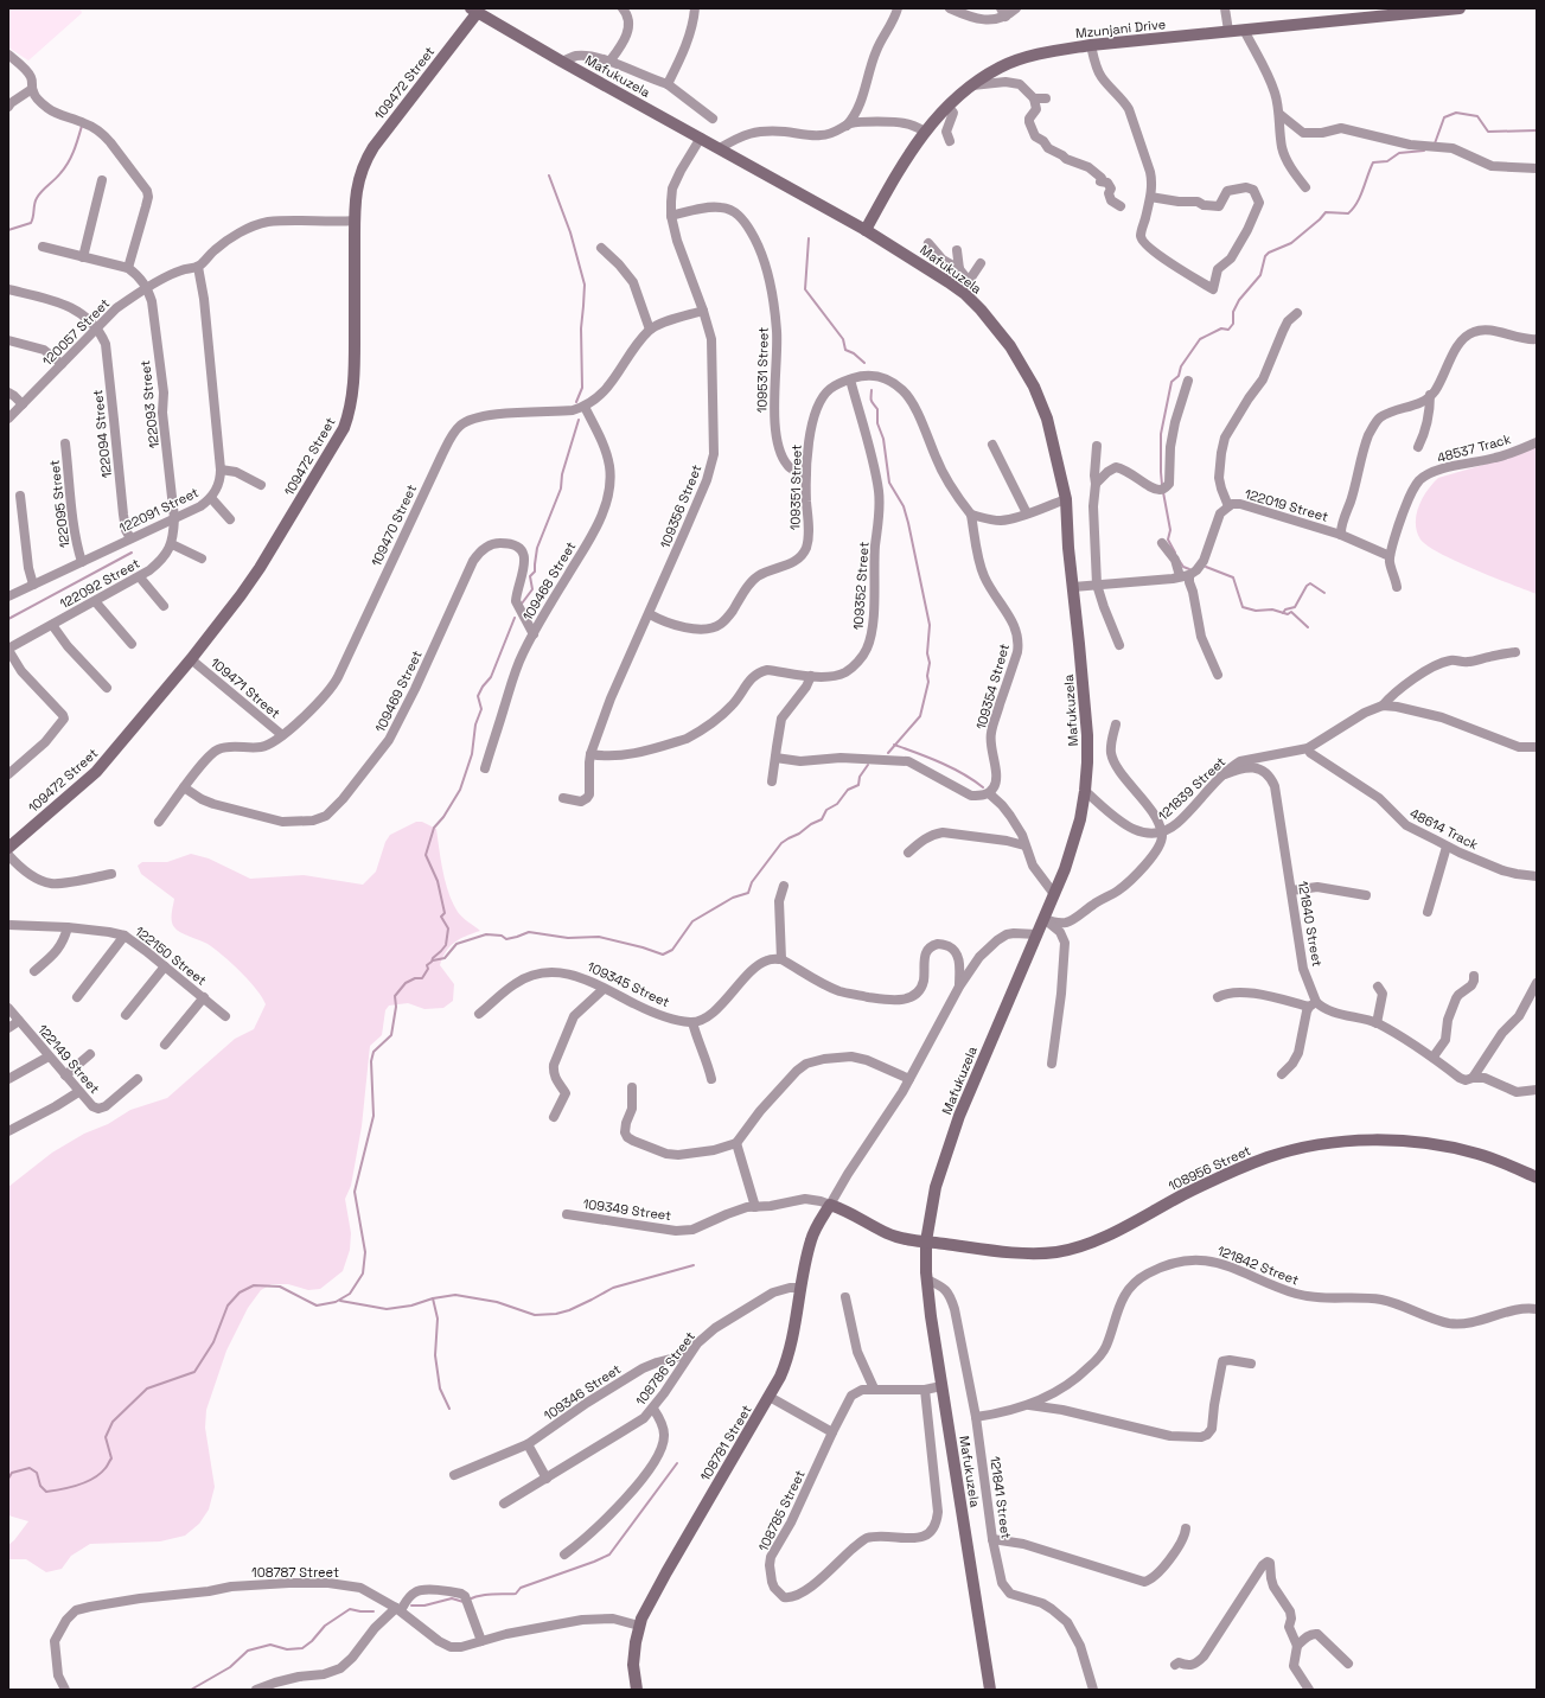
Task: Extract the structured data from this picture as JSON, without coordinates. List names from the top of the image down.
{
  "streets": {
    "main road": [
      "Mzunjani Drive",
      "Mafukuzela",
      "109472 Street",
      "108956 Street",
      "109349 Street",
      "108781 Street"
    ],
    "street": [
      "120057 Street",
      "109531 Street",
      "122093 Street",
      "122094 Street",
      "48537 Track",
      "109351 Street",
      "122095 Street",
      "122019 Street",
      "109356 Street",
      "122091 Street",
      "109470 Street",
      "109468 Street",
      "122092 Street",
      "109352 Street",
      "109354 Street",
      "109471 Street",
      "109469 Street",
      "121839 Street",
      "48614 Track",
      "121840 Street",
      "122150 Street",
      "109345 Street",
      "122149 Street",
      "121842 Street",
      "108786 Street",
      "109346 Street",
      "121841 Street",
      "108785 Street",
      "108787 Street"
    ]
  },
  "crossings": [
    ["Mzunjani Drive", "Mafukuzela"],
    ["Mafukuzela", "109472 Street"],
    ["Mafukuzela", "109356 Street"],
    ["Mafukuzela", "121839 Street"],
    ["Mafukuzela", "108956 Street"],
    ["Mafukuzela", "109349 Street"],
    ["Mafukuzela", "121841 Street"],
    ["Mafukuzela", "108785 Street"],
    ["109472 Street", "120057 Street"],
    ["109472 Street", "109471 Street"],
    ["120057 Street", "122093 Street"],
    ["120057 Street", "122094 Street"],
    ["120057 Street", "122091 Street"],
    ["109531 Street", "109351 Street"],
    ["109531 Street", "109356 Street"],
    ["122093 Street", "122091 Street"],
    ["122094 Street", "122091 Street"],
    ["48537 Track", "122019 Street"],
    ["109351 Street", "109356 Street"],
    ["109351 Street", "109352 Street"],
    ["109351 Street", "109354 Street"],
    ["122095 Street", "122091 Street"],
    ["109356 Street", "109352 Street"],
    ["109470 Street", "109468 Street"],
    ["109470 Street", "109471 Street"],
    ["109470 Street", "109469 Street"],
    ["109468 Street", "109469 Street"],
    ["121839 Street", "48614 Track"],
    ["121839 Street", "121840 Street"],
    ["108956 Street", "109349 Street"],
    ["109349 Street", "108781 Street"],
    ["121842 Street", "121841 Street"],
    ["108786 Street", "109346 Street"],
    ["108786 Street", "108781 Street"],
    ["108781 Street", "108787 Street"]
  ]
}
